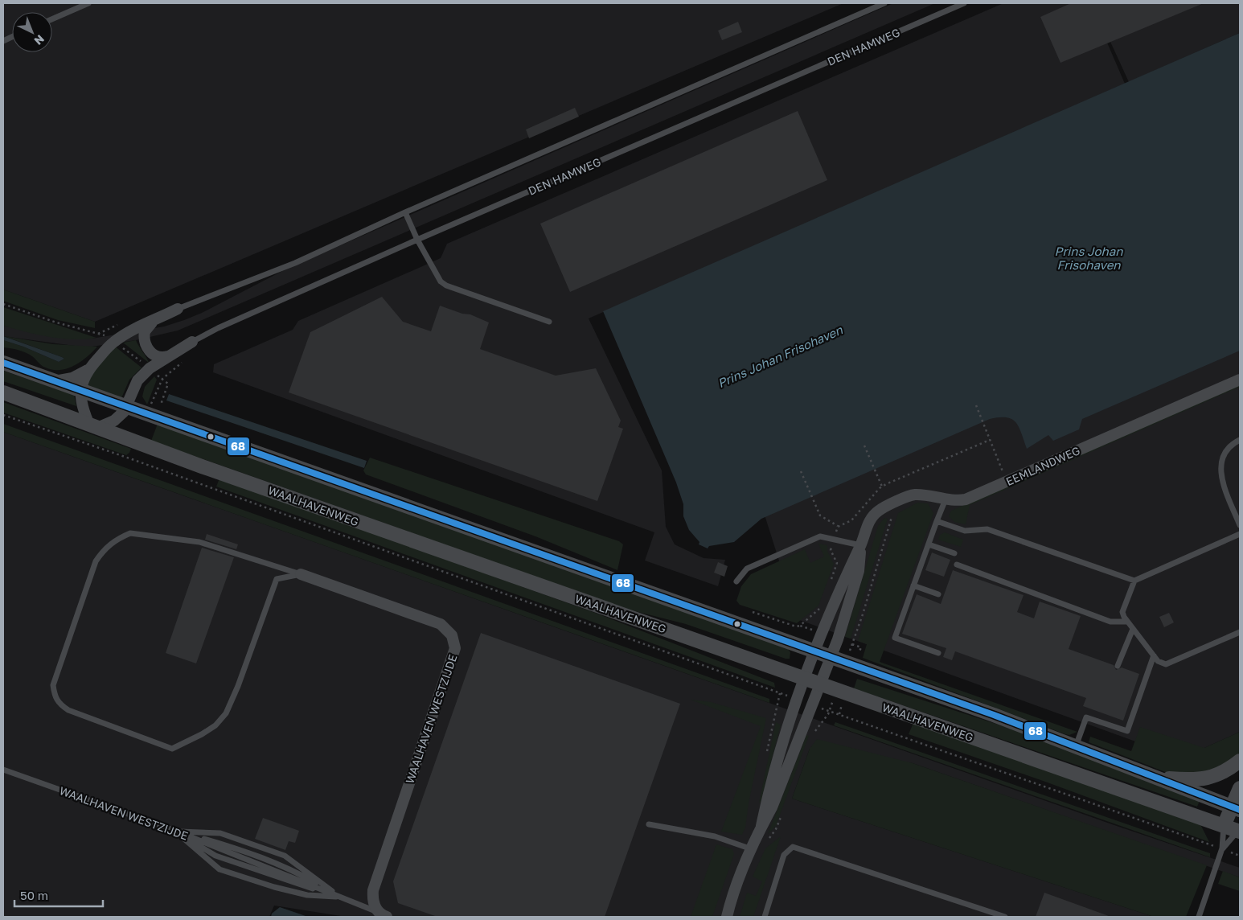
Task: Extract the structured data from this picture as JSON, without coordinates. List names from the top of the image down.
{
  "streets": {
    "street": [
      "DEN HAMWEG",
      "EEMLANDWEG",
      "WAALHAVENWEG",
      "WAALHAVEN WESTZIJDE"
    ]
  },
  "crossings": [
    ["DEN HAMWEG", "WAALHAVENWEG"],
    ["EEMLANDWEG", "WAALHAVENWEG"]
  ],
  "water": ["Prins Johan Frisohaven"],
  "lines": ["transit line 68"],
  "scale_bar": "50 m",
  "north": "bottom right"
}
